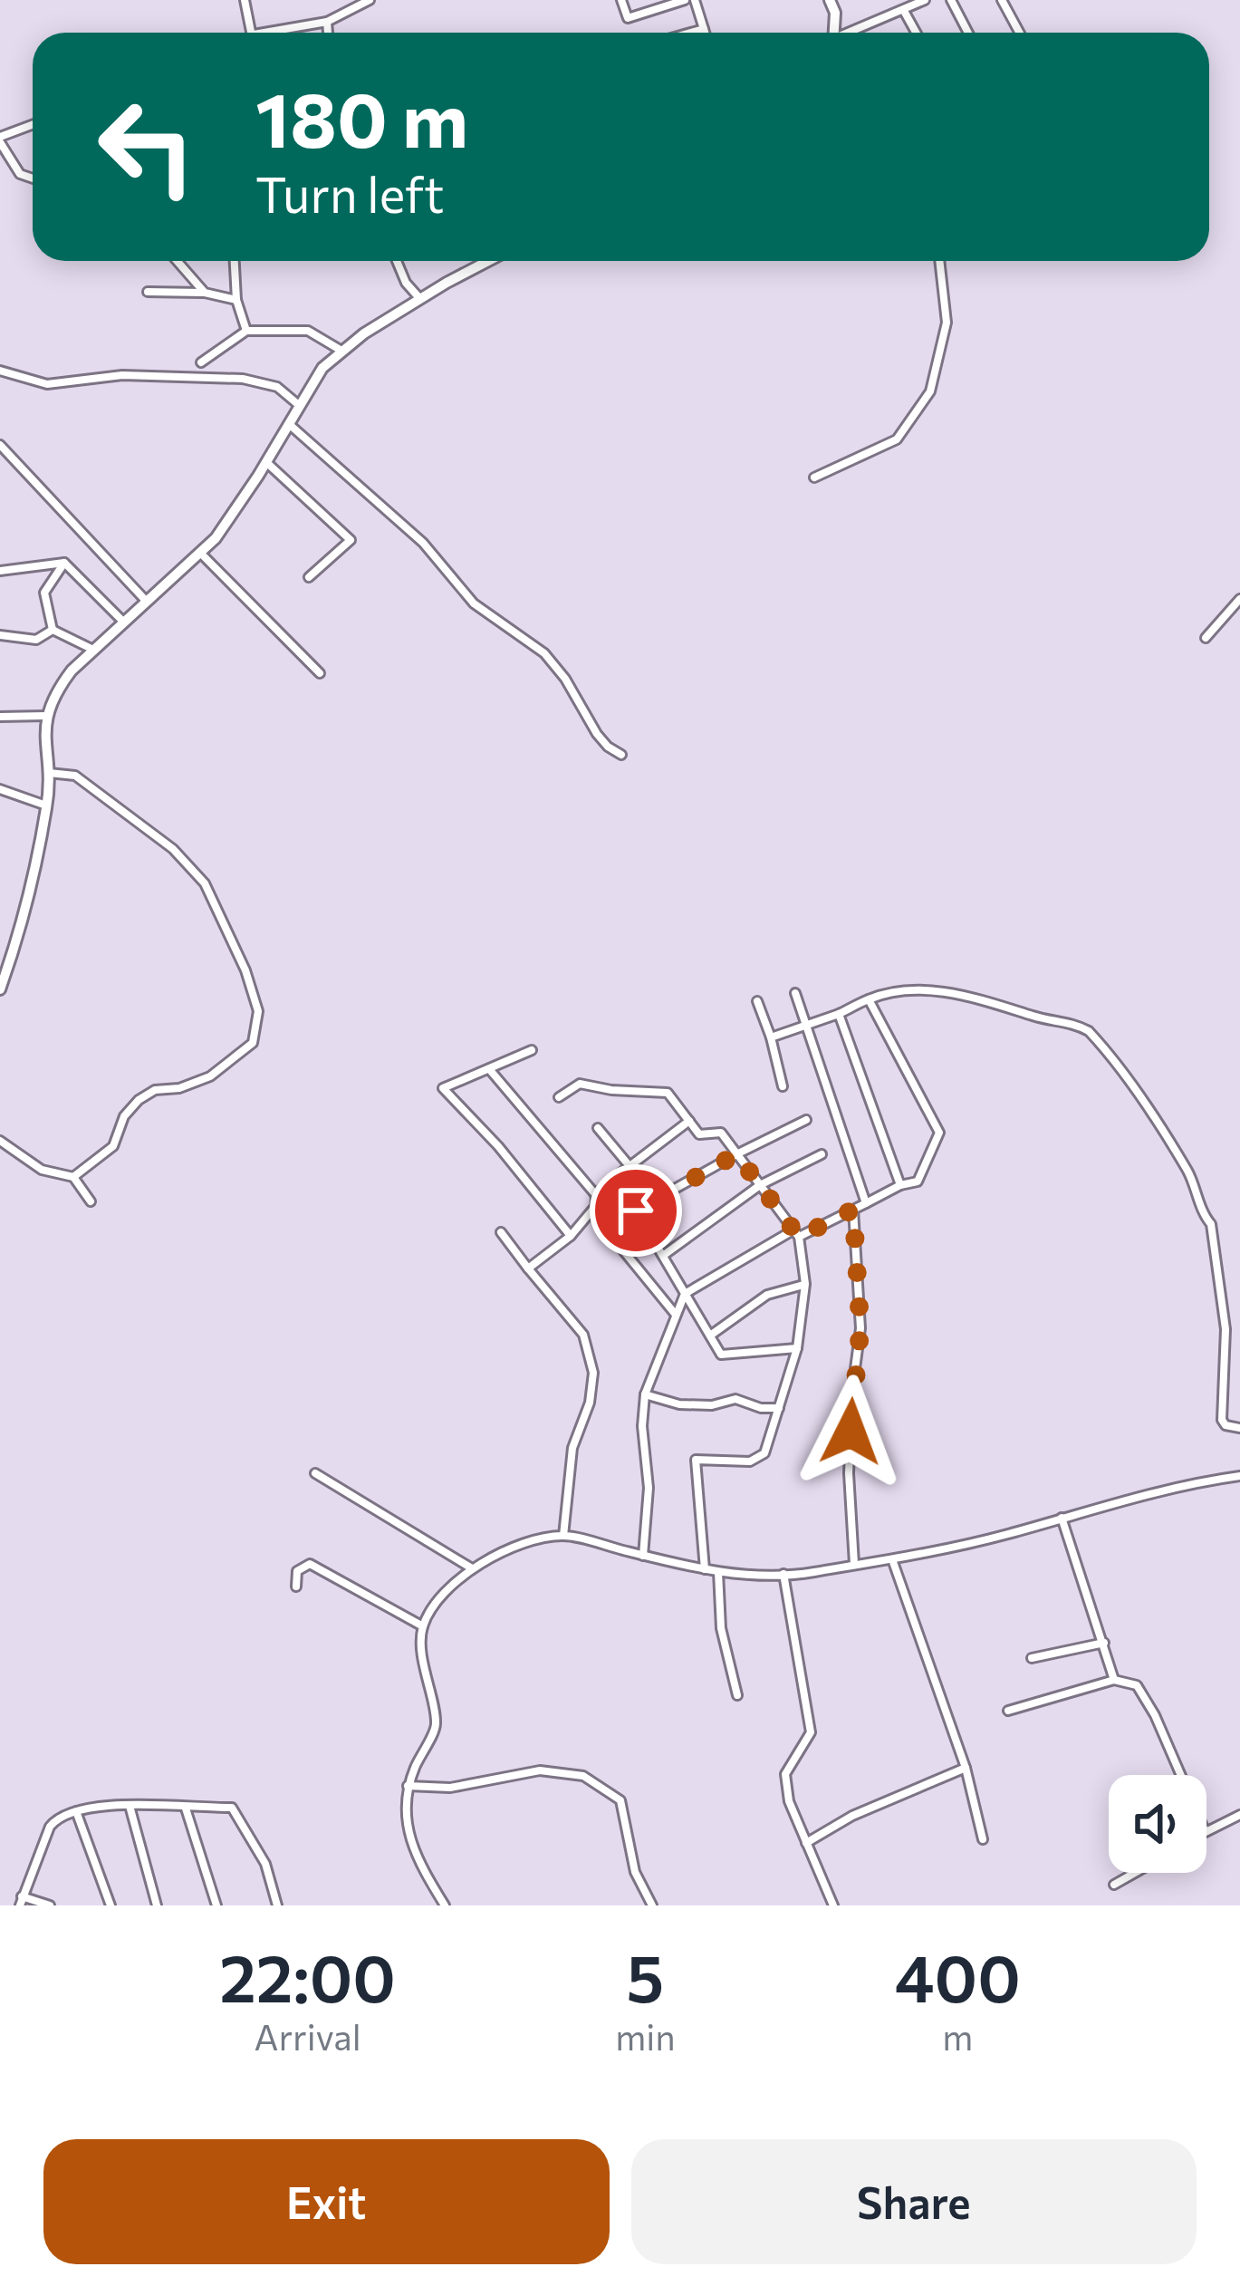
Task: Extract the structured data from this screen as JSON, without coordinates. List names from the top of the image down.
{
  "page": {
    "turn": ["180 m", "Turn left"],
    "eta": [
      "22:00",
      "Arrival",
      "5",
      "min",
      "400",
      "m"
    ],
    "buttons": ["Exit", "Share"]
  }
}
